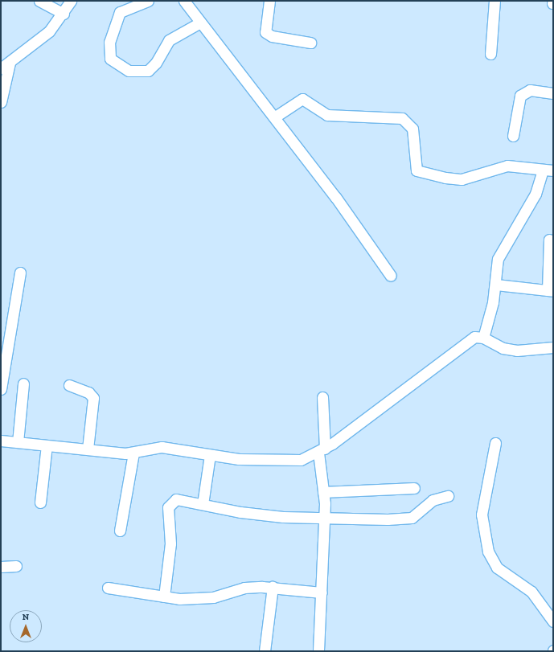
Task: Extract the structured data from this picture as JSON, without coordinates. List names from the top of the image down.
{
  "north": "top"
}
